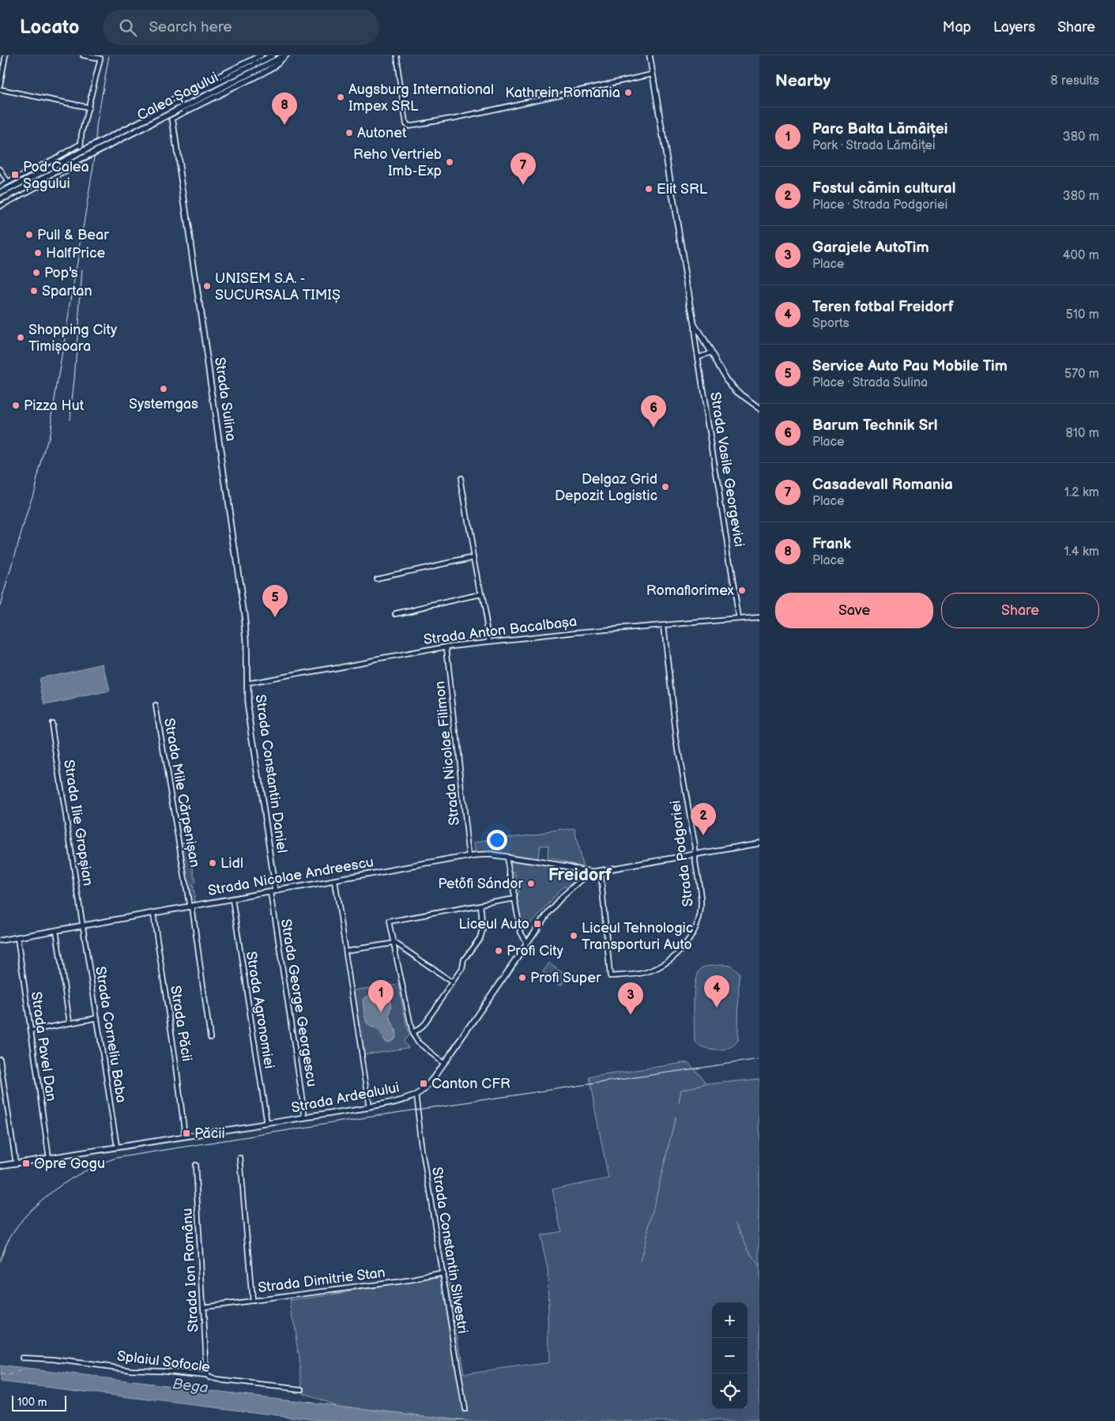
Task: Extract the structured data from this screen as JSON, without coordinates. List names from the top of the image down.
{
  "streets": {
    "main road": ["Calea Șagului"],
    "street": [
      "Strada Sulina",
      "Strada Vasile Georgevici",
      "Strada Anton Bacalbașa",
      "Strada Nicolae Filimon",
      "Strada Constantin Daniel",
      "Strada Mile Cărpenișan",
      "Strada Ilie Gropșian",
      "Strada Podgoriei",
      "Strada Nicolae Andreescu",
      "Strada George Georgescu",
      "Strada Agronomiei",
      "Strada Păcii",
      "Strada Corneliu Baba",
      "Strada Pavel Dan",
      "Strada Ardealului",
      "Strada Constantin Silvestri",
      "Strada Ion Românu",
      "Strada Dimitrie Stan",
      "Splaiul Sofocle"
    ]
  },
  "crossings": [
    ["Calea Șagului", "Strada Sulina"],
    ["Strada Sulina", "Strada Anton Bacalbașa"],
    ["Strada Sulina", "Strada Constantin Daniel"],
    ["Strada Vasile Georgevici", "Strada Anton Bacalbașa"],
    ["Strada Anton Bacalbașa", "Strada Nicolae Filimon"],
    ["Strada Anton Bacalbașa", "Strada Constantin Daniel"],
    ["Strada Anton Bacalbașa", "Strada Podgoriei"],
    ["Strada Nicolae Filimon", "Strada Nicolae Andreescu"],
    ["Strada Constantin Daniel", "Strada Nicolae Andreescu"],
    ["Strada Constantin Daniel", "Strada George Georgescu"],
    ["Strada Mile Cărpenișan", "Strada Nicolae Andreescu"],
    ["Strada Ilie Gropșian", "Strada Nicolae Andreescu"],
    ["Strada Ilie Gropșian", "Strada Corneliu Baba"],
    ["Strada Podgoriei", "Strada Nicolae Andreescu"],
    ["Strada Nicolae Andreescu", "Strada George Georgescu"],
    ["Strada Nicolae Andreescu", "Strada Agronomiei"],
    ["Strada Nicolae Andreescu", "Strada Păcii"],
    ["Strada Nicolae Andreescu", "Strada Corneliu Baba"],
    ["Strada Nicolae Andreescu", "Strada Pavel Dan"],
    ["Strada Nicolae Andreescu", "Strada Ardealului"],
    ["Strada George Georgescu", "Strada Ardealului"],
    ["Strada Agronomiei", "Strada Ardealului"],
    ["Strada Păcii", "Strada Ardealului"],
    ["Strada Corneliu Baba", "Strada Ardealului"],
    ["Strada Pavel Dan", "Strada Ardealului"],
    ["Strada Ardealului", "Strada Constantin Silvestri"],
    ["Strada Constantin Silvestri", "Strada Dimitrie Stan"],
    ["Strada Ion Românu", "Strada Dimitrie Stan"],
    ["Strada Ion Românu", "Splaiul Sofocle"]
  ],
  "districts": ["Freidorf"],
  "water": ["Bega"],
  "places": {
    "other": [
      "Kathrein Romania",
      "Augsburg International Impex SRL",
      "Autonet",
      "Reho Vertrieb Imb-Exp",
      "Elit SRL",
      "Pull & Bear",
      "HalfPrice",
      "Pop's",
      "UNISEM S.A. - SUCURSALA TIMIȘ",
      "Spartan",
      "Shopping City Timișoara",
      "Systemgas",
      "Pizza Hut",
      "Delgaz Grid Depozit Logistic",
      "Romaflorimex",
      "Lidl",
      "Petőfi Sándor",
      "Liceul Tehnologic Transporturi Auto",
      "Profi City",
      "Profi Super"
    ],
    "transit": [
      "Pod Calea Șagului",
      "Liceul Auto",
      "Canton CFR",
      "Păcii",
      "Opre Gogu"
    ]
  },
  "scale_bar": "100 m",
  "page": {
    "header": "Locato",
    "search": "Search here",
    "nav": ["Map", "Layers", "Share"],
    "heading": ["Nearby", "8 results"],
    "pins": [
      "8",
      "7",
      "6",
      "5",
      "2",
      "4",
      "1",
      "3"
    ],
    "list": [
      {
        "mark": "1",
        "name": "Parc Balta Lămâiței",
        "note": "Park · Strada Lămâiței",
        "value": "380 m"
      },
      {
        "mark": "2",
        "name": "Fostul cămin cultural",
        "note": "Place · Strada Podgoriei",
        "value": "380 m"
      },
      {
        "mark": "3",
        "name": "Garajele AutoTim",
        "note": "Place",
        "value": "400 m"
      },
      {
        "mark": "4",
        "name": "Teren fotbal Freidorf",
        "note": "Sports",
        "value": "510 m"
      },
      {
        "mark": "5",
        "name": "Service Auto Pau Mobile Tim",
        "note": "Place · Strada Sulina",
        "value": "570 m"
      },
      {
        "mark": "6",
        "name": "Barum Technik Srl",
        "note": "Place",
        "value": "810 m"
      },
      {
        "mark": "7",
        "name": "Casadevall Romania",
        "note": "Place",
        "value": "1.2 km"
      },
      {
        "mark": "8",
        "name": "Frank",
        "note": "Place",
        "value": "1.4 km"
      }
    ],
    "buttons": ["Save", "Share"],
    "map_buttons": ["+", "−"],
    "scale": "100 m"
  }
}
